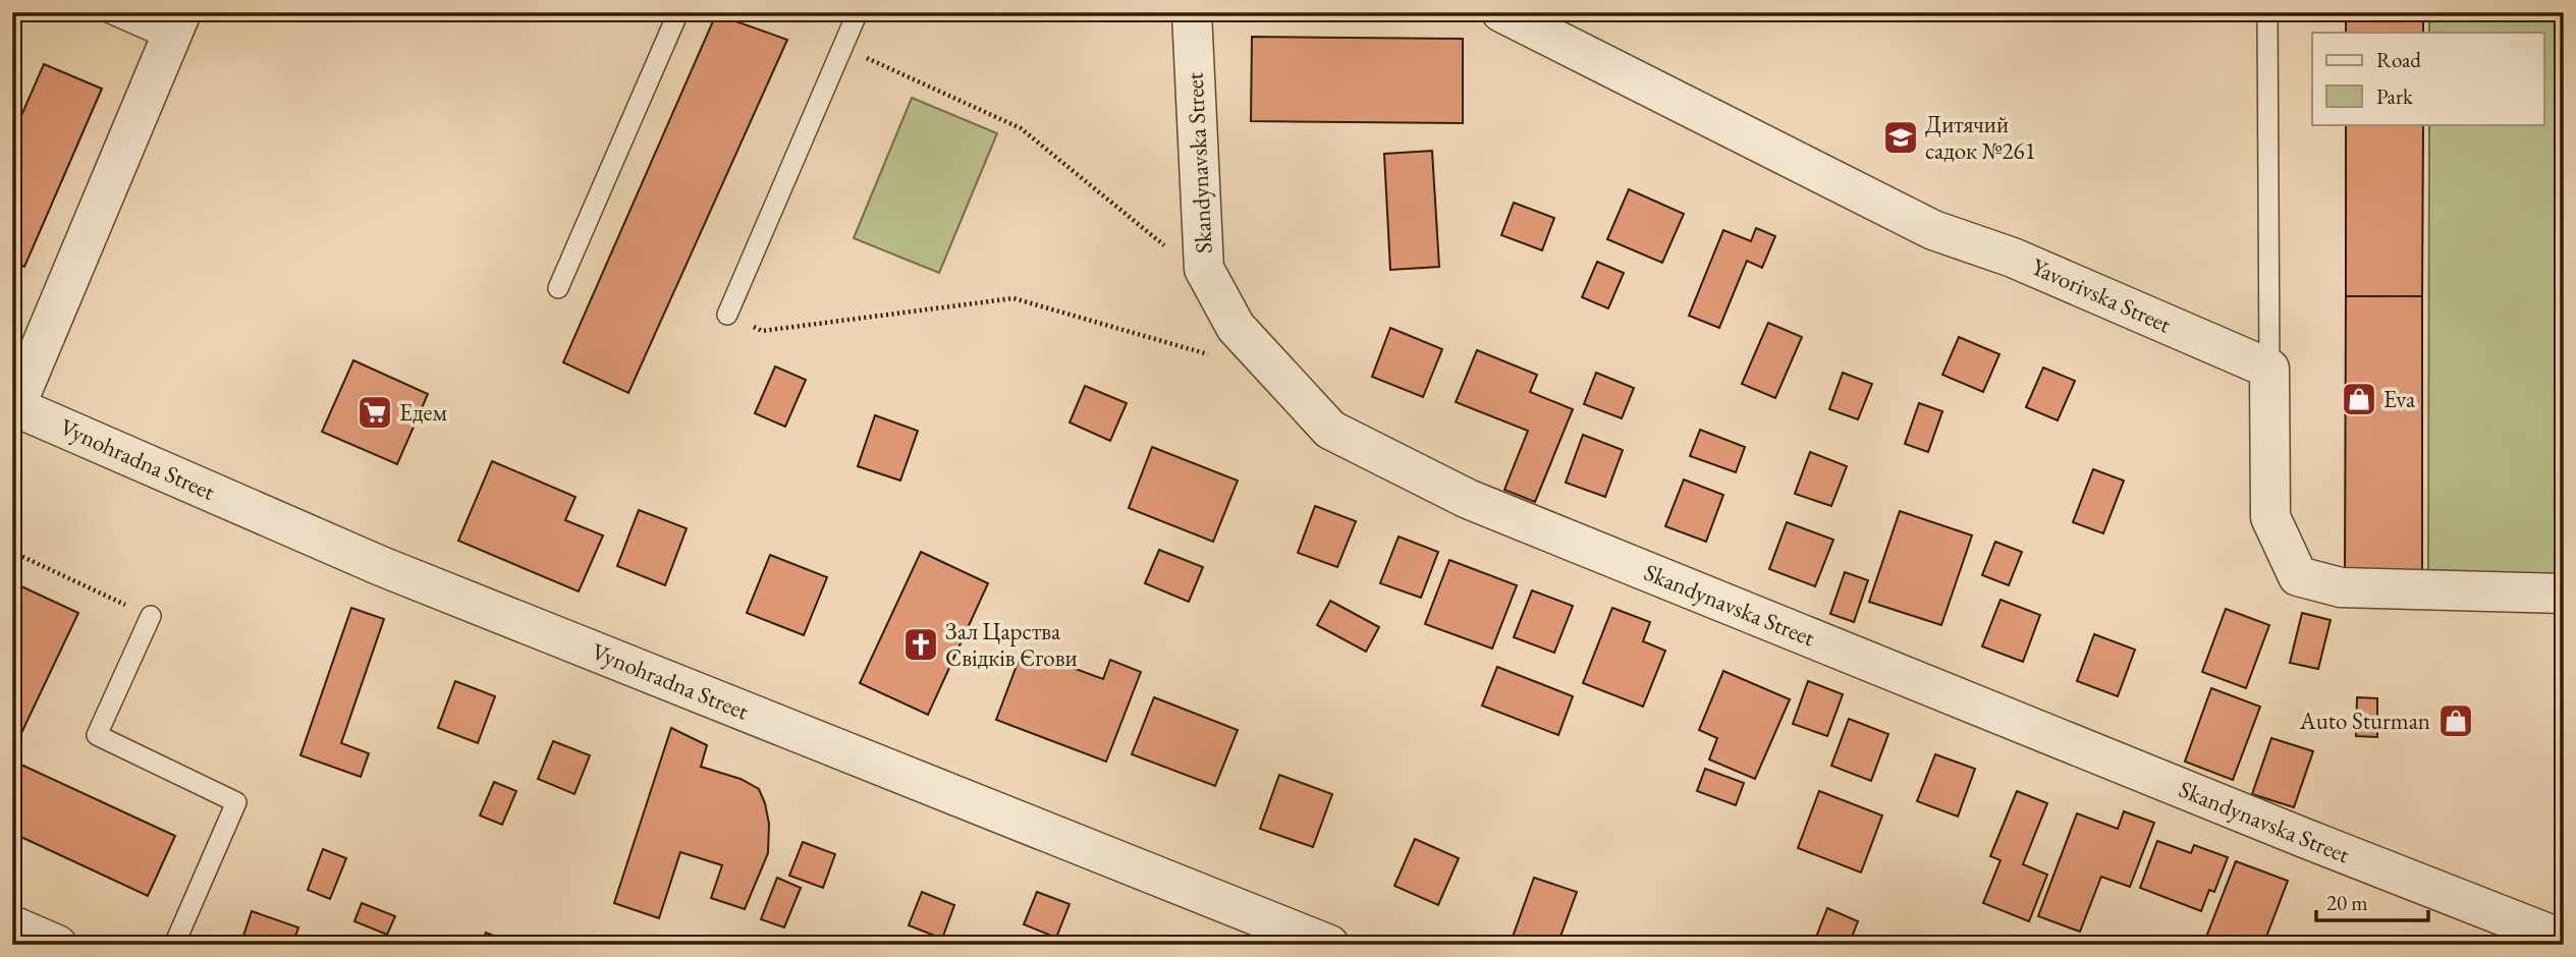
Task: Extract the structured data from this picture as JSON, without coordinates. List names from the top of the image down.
{
  "streets": {
    "street": ["Skandynavska Street", "Yavorivska Street", "Vynohradna Street"]
  },
  "places": {
    "school or university": ["Дитячий садок №261"],
    "shop": ["Eva", "Auto Sturman"],
    "supermarket": ["Едем"],
    "church": ["Зал Царства Свідків Єгови"]
  },
  "legend": ["Road", "Park"],
  "scale_bar": "20 m"
}
